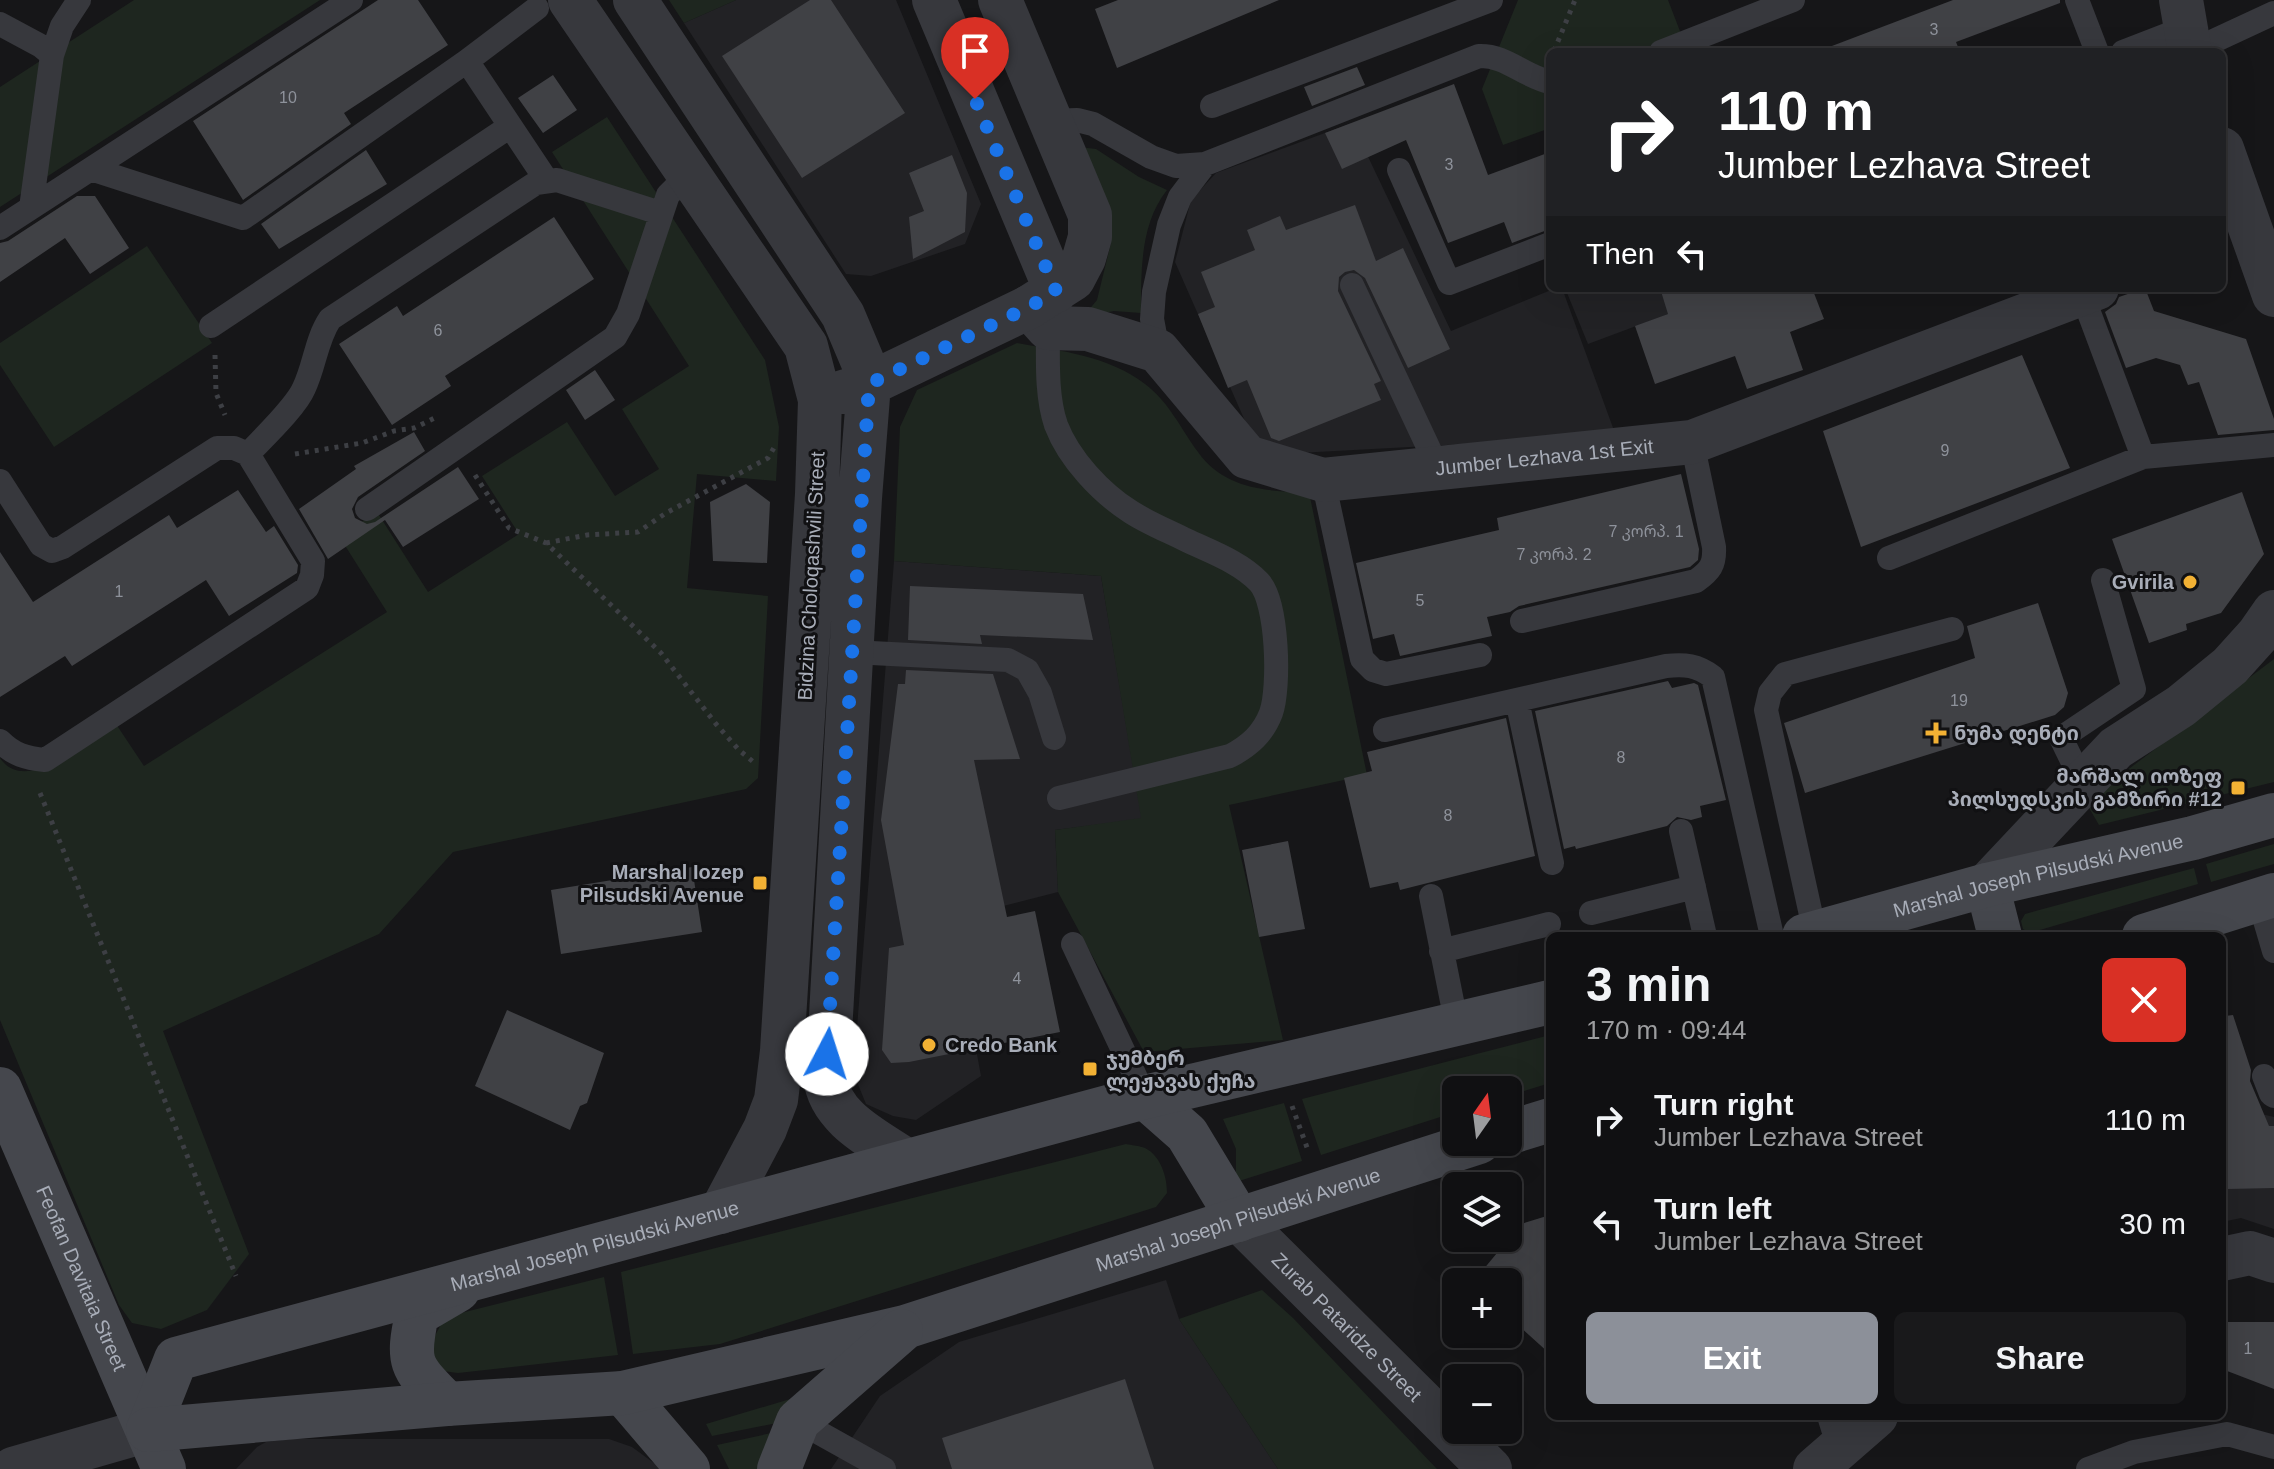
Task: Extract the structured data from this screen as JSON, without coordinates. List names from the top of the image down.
{
  "streets": {
    "main road": ["Marshal Joseph Pilsudski Avenue", "Feofan Davitaia Street"],
    "street": ["Jumber Lezhava 1st Exit", "Bidzina Choloqashvili Street", "Zurab Pataridze Street"]
  },
  "crossings": [
    ["Bidzina Choloqashvili Street", "Marshal Joseph Pilsudski Avenue"],
    ["Marshal Joseph Pilsudski Avenue", "Feofan Davitaia Street"],
    ["Marshal Joseph Pilsudski Avenue", "Zurab Pataridze Street"]
  ],
  "places": {
    "other": ["Gvirila", "Credo Bank"],
    "health": ["ნუმა დენტი"],
    "transit": ["მარშალ იოზეფ პილსუდსკის გამზირი #12", "Marshal Iozep Pilsudski Avenue", "ჯუმბერ ლეჟავას ქუჩა"]
  },
  "house_numbers": [
    "3",
    "10",
    "3",
    "6",
    "9",
    "7 კორპ. 1",
    "7 კორპ. 2",
    "1",
    "5",
    "19",
    "8",
    "8",
    "4",
    "1"
  ],
  "north": "top",
  "page": {
    "turn": ["110 m", "Jumber Lezhava Street"],
    "then": "Then",
    "heading": ["3 min", "170 m · 09:44"],
    "list": [
      {
        "name": "Turn right",
        "note": "Jumber Lezhava Street",
        "value": "110 m"
      },
      {
        "name": "Turn left",
        "note": "Jumber Lezhava Street",
        "value": "30 m"
      }
    ],
    "map_buttons": ["+", "−"],
    "buttons": ["Exit", "Share"]
  }
}
